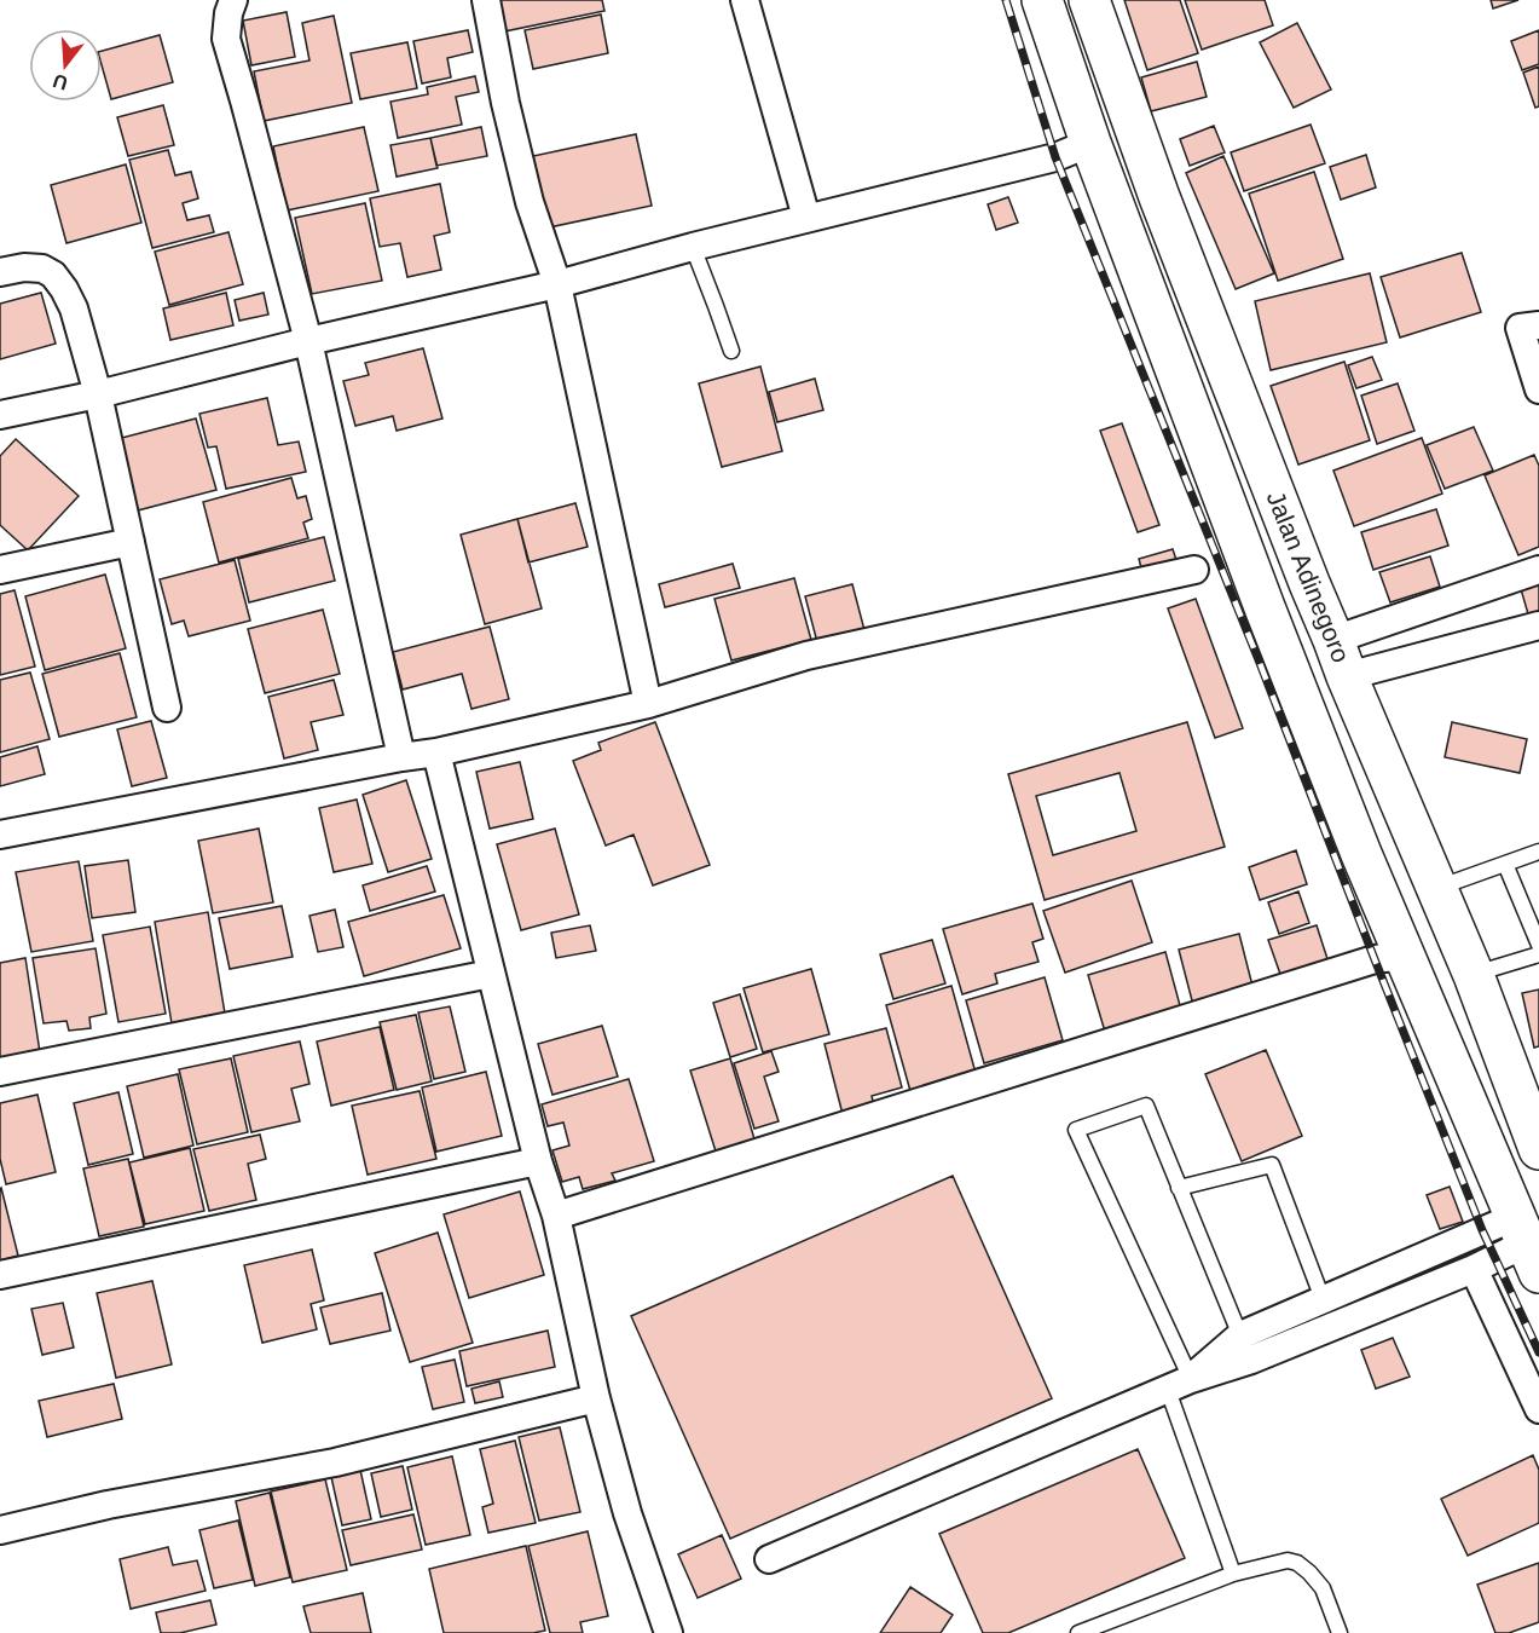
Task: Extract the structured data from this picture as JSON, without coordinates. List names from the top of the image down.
{
  "streets": {
    "highway": ["Jalan Adinegoro"]
  },
  "north": "bottom"
}
